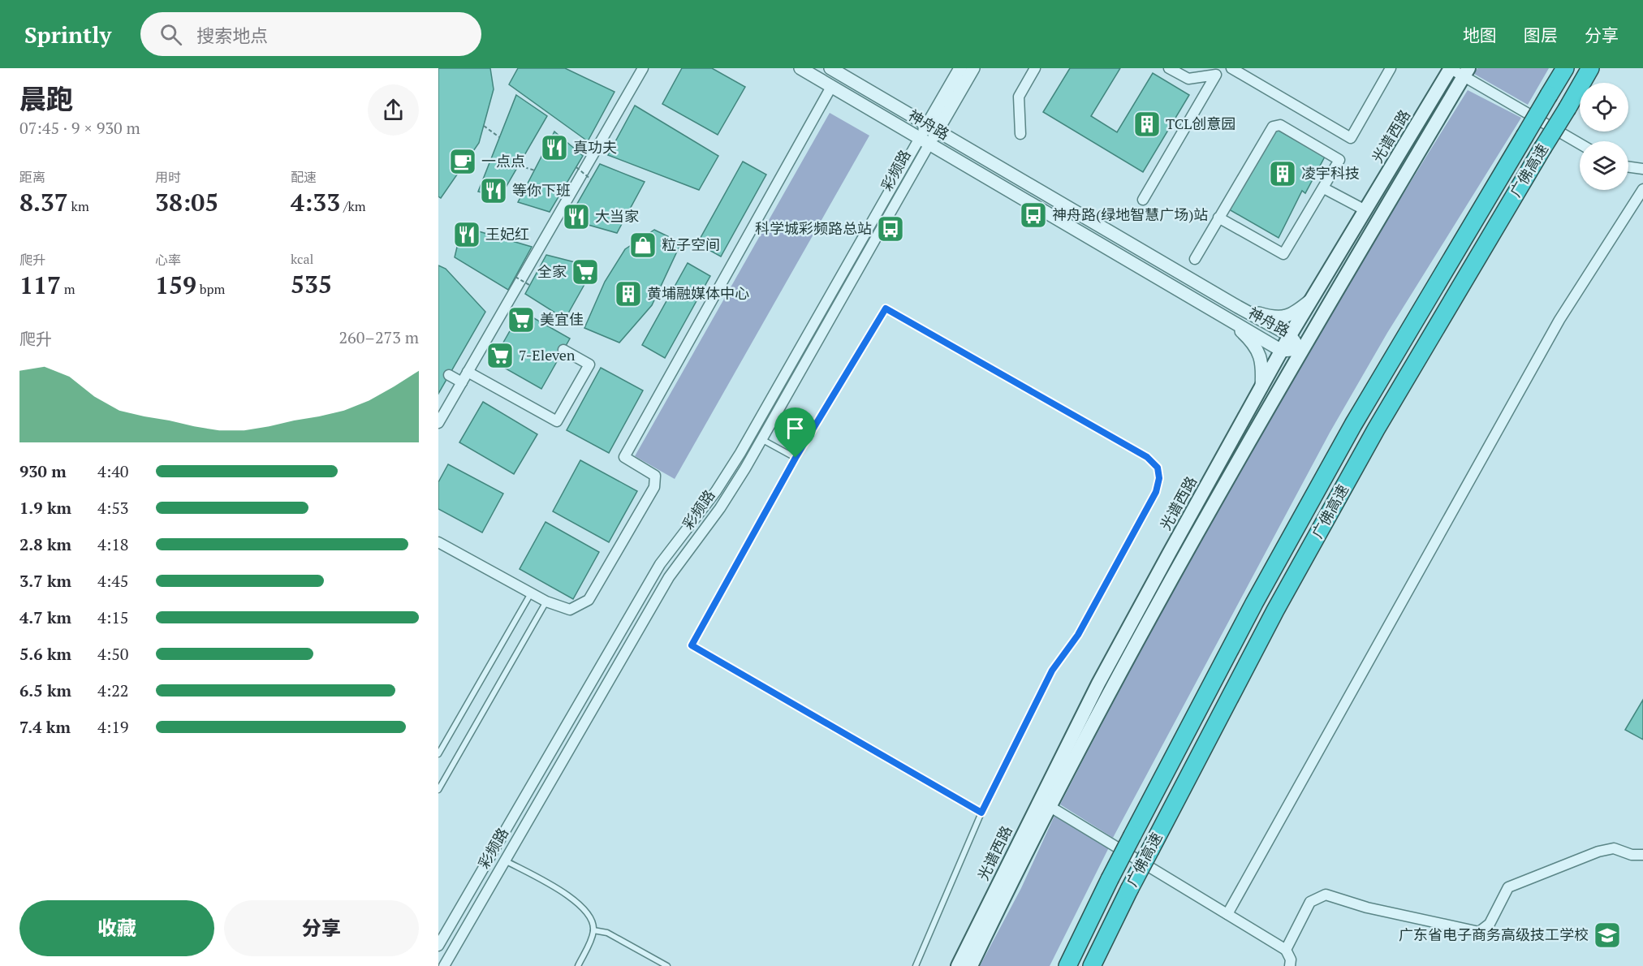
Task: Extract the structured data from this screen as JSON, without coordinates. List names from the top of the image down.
{
  "streets": {
    "highway": ["广佛高速"],
    "main road": ["光谱西路"],
    "street": ["神舟路", "彩频路"]
  },
  "crossings": [
    ["神舟路", "光谱西路"],
    ["神舟路", "彩频路"]
  ],
  "places": {
    "building": ["TCL创意园", "凌宇科技", "黄埔融媒体中心"],
    "restaurant": [
      "真功夫",
      "等你下班",
      "大当家",
      "王妃红"
    ],
    "cafe": ["一点点"],
    "bus stop": ["神舟路(绿地智慧广场)站", "科学城彩频路总站"],
    "shop": ["粒子空间"],
    "supermarket": ["全家", "美宜佳", "7-Eleven"],
    "school or university": ["广东省电子商务高级技工学校"]
  },
  "page": {
    "header": "Sprintly",
    "search": "搜索地点",
    "nav": ["地图", "图层", "分享"],
    "heading": ["晨跑", "07:45 · 9 × 930 m"],
    "stats": [
      ["距离", "8.37 km"],
      ["用时", "38:05"],
      ["配速", "4:33 /km"],
      ["爬升", "117 m"],
      ["心率", "159 bpm"],
      ["kcal", "535"]
    ],
    "chart": ["爬升", "260–273 m"],
    "list": [
      {
        "name": "930 m",
        "note": "4:40"
      },
      {
        "name": "1.9 km",
        "note": "4:53"
      },
      {
        "name": "2.8 km",
        "note": "4:18"
      },
      {
        "name": "3.7 km",
        "note": "4:45"
      },
      {
        "name": "4.7 km",
        "note": "4:15"
      },
      {
        "name": "5.6 km",
        "note": "4:50"
      },
      {
        "name": "6.5 km",
        "note": "4:22"
      },
      {
        "name": "7.4 km",
        "note": "4:19"
      }
    ],
    "buttons": ["收藏", "分享"]
  }
}
